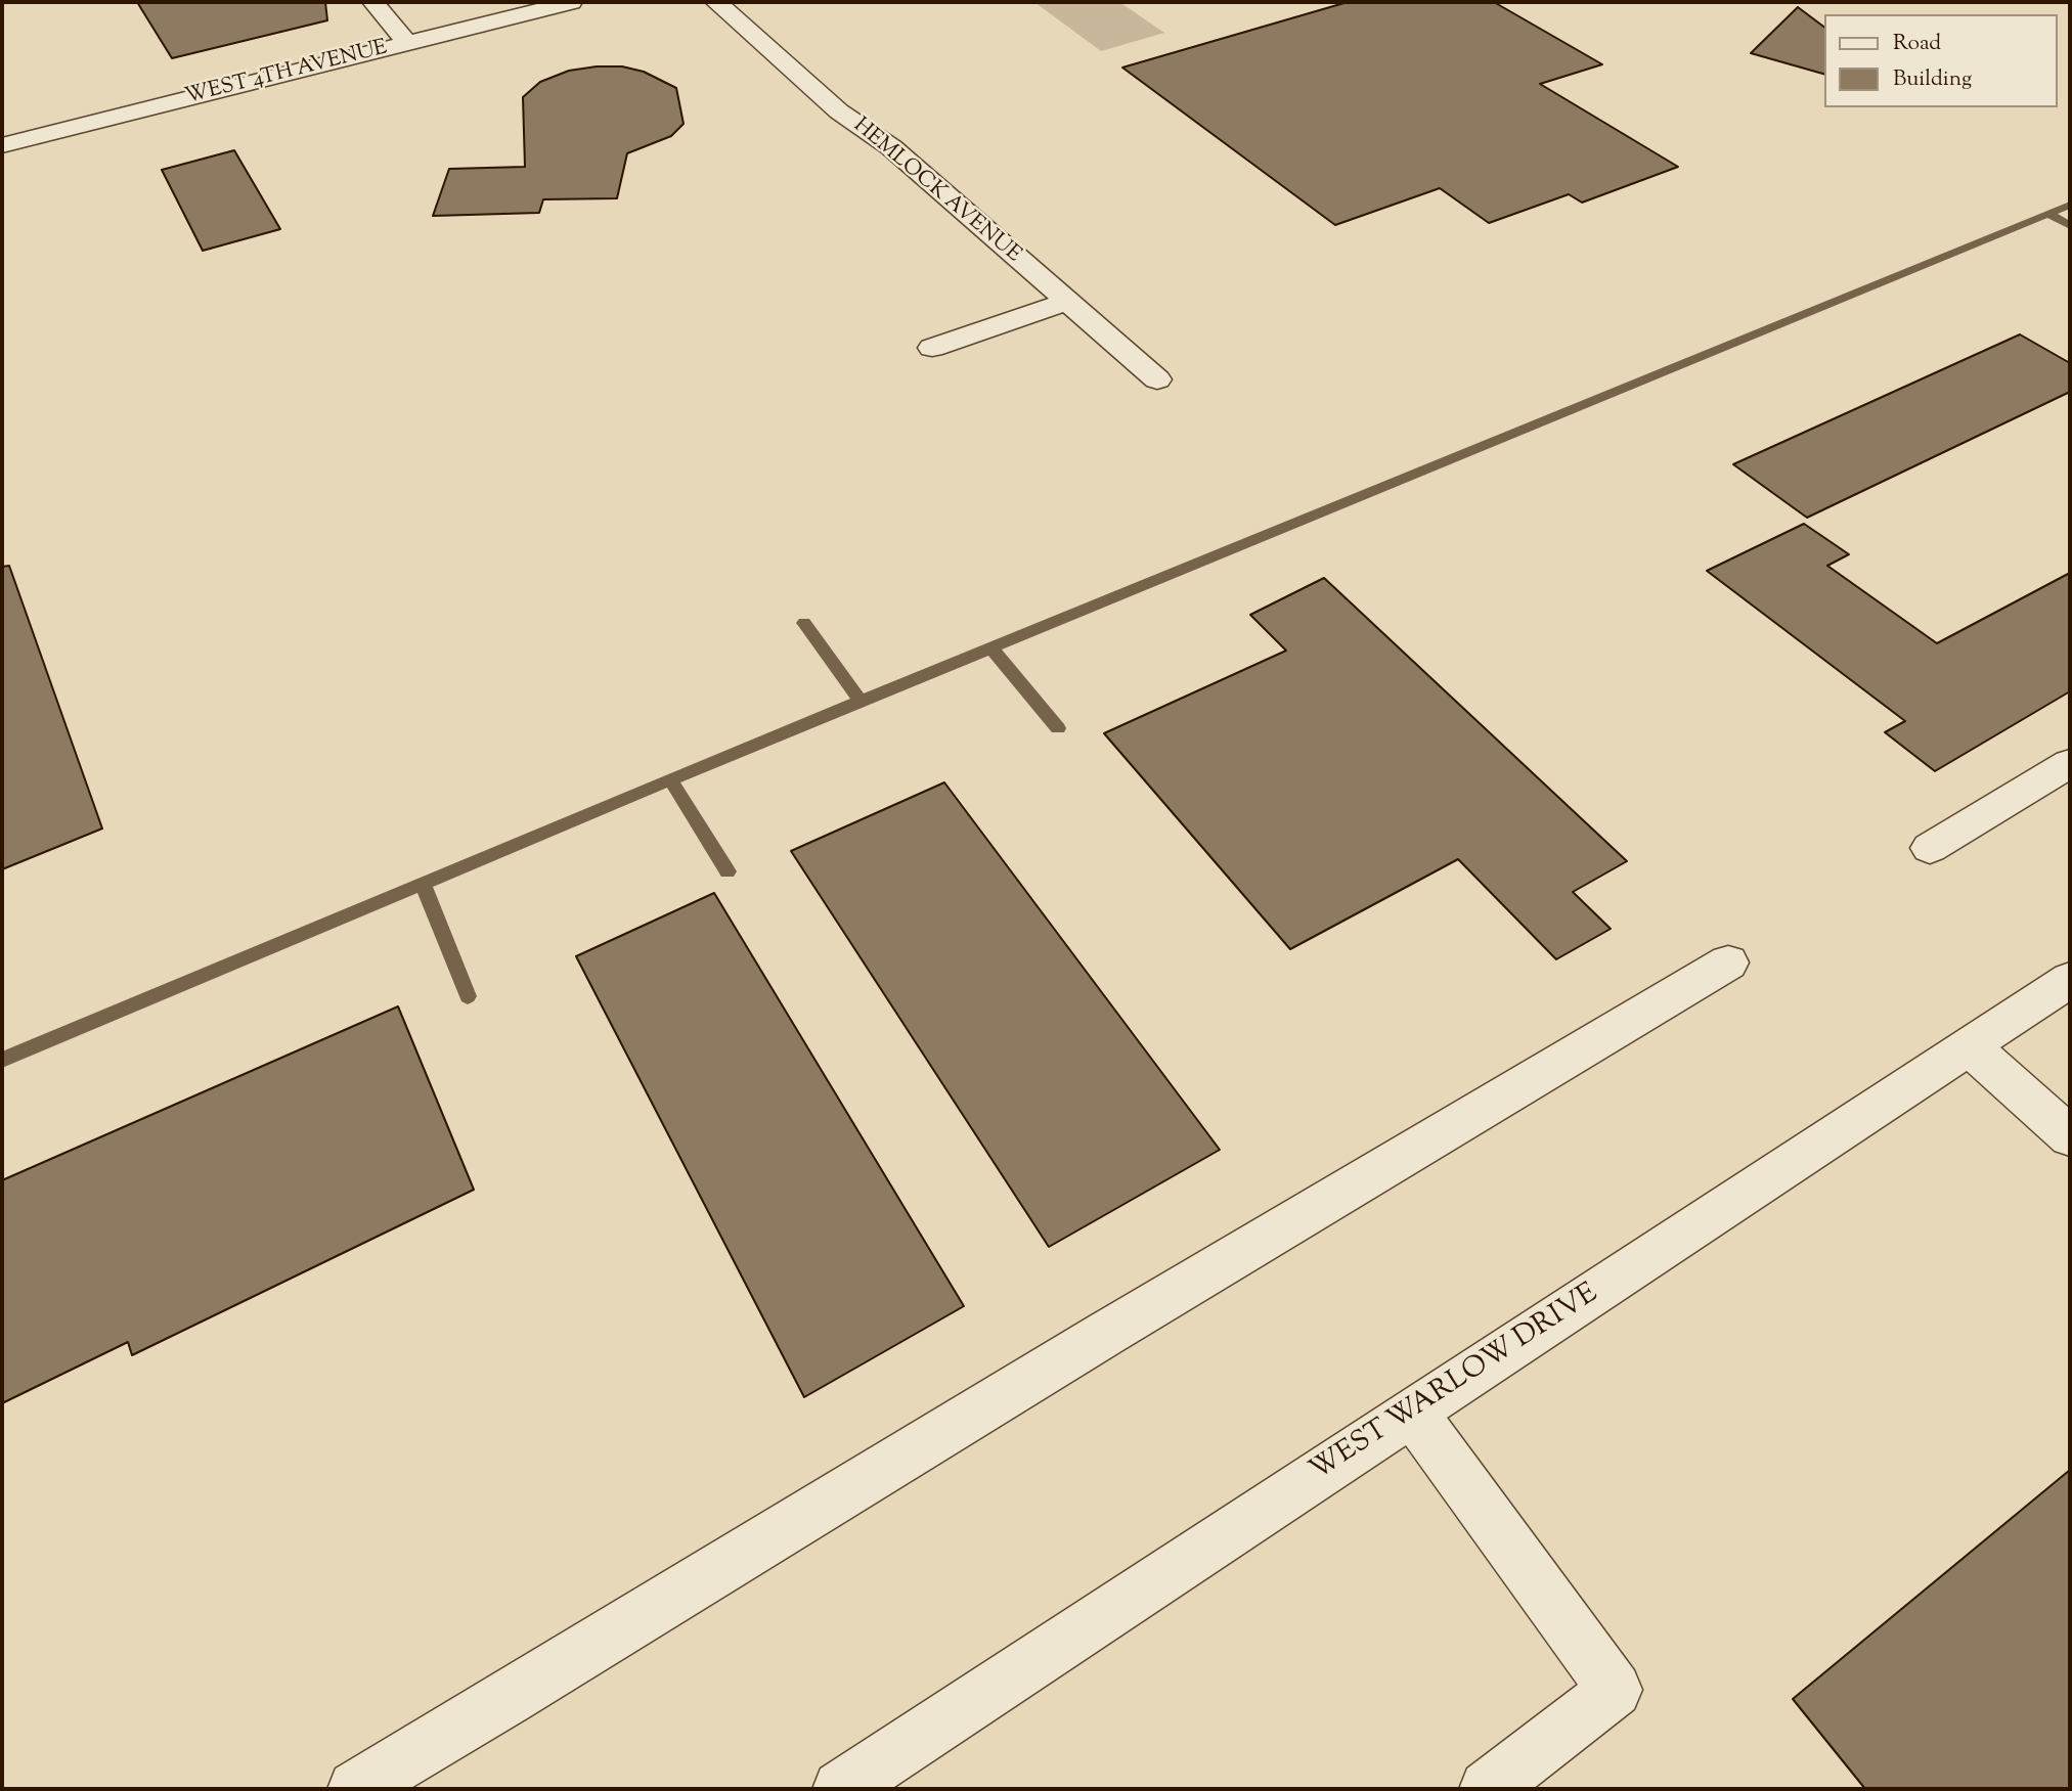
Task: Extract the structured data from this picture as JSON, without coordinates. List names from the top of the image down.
{
  "streets": {
    "street": ["WEST 4TH AVENUE", "HEMLOCK AVENUE", "WEST WARLOW DRIVE"]
  },
  "legend": ["Road", "Building"]
}
